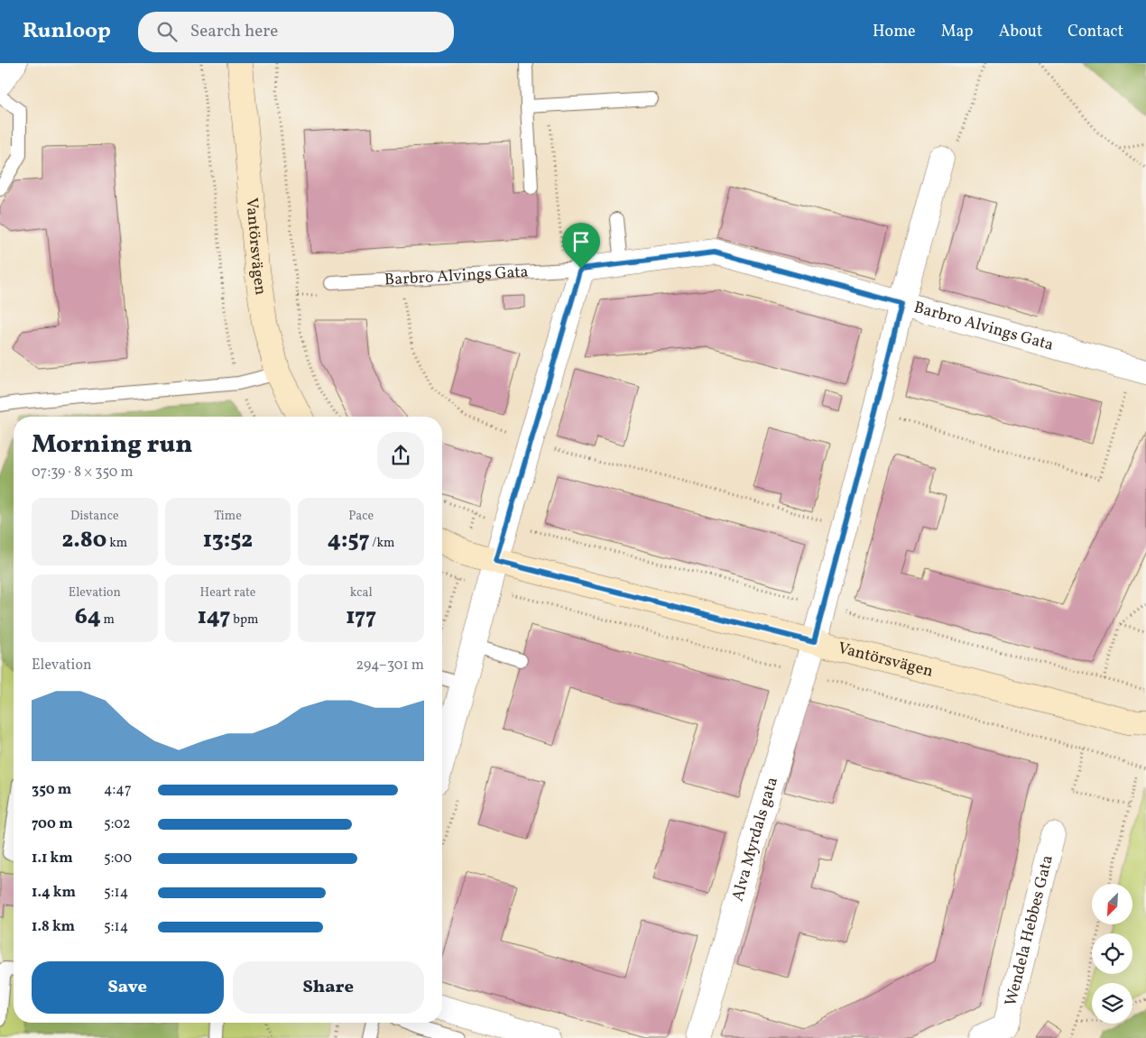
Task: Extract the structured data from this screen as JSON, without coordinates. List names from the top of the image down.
{
  "streets": {
    "street": [
      "Vantörsvägen",
      "Barbro Alvings Gata",
      "Alva Myrdals gata",
      "Wendela Hebbes Gata"
    ]
  },
  "crossings": [
    ["Vantörsvägen", "Alva Myrdals gata"],
    ["Barbro Alvings Gata", "Alva Myrdals gata"]
  ],
  "north": "bottom left",
  "page": {
    "header": "Runloop",
    "search": "Search here",
    "nav": [
      "Home",
      "Map",
      "About",
      "Contact"
    ],
    "heading": ["Morning run", "07:39 · 8 × 350 m"],
    "stats": [
      ["Distance", "2.80 km"],
      ["Time", "13:52"],
      ["Pace", "4:57 /km"],
      ["Elevation", "64 m"],
      ["Heart rate", "147 bpm"],
      ["kcal", "177"]
    ],
    "chart": ["Elevation", "294–301 m"],
    "list": [
      {
        "name": "350 m",
        "note": "4:47"
      },
      {
        "name": "700 m",
        "note": "5:02"
      },
      {
        "name": "1.1 km",
        "note": "5:00"
      },
      {
        "name": "1.4 km",
        "note": "5:14"
      },
      {
        "name": "1.8 km",
        "note": "5:14"
      }
    ],
    "buttons": ["Save", "Share"]
  }
}
